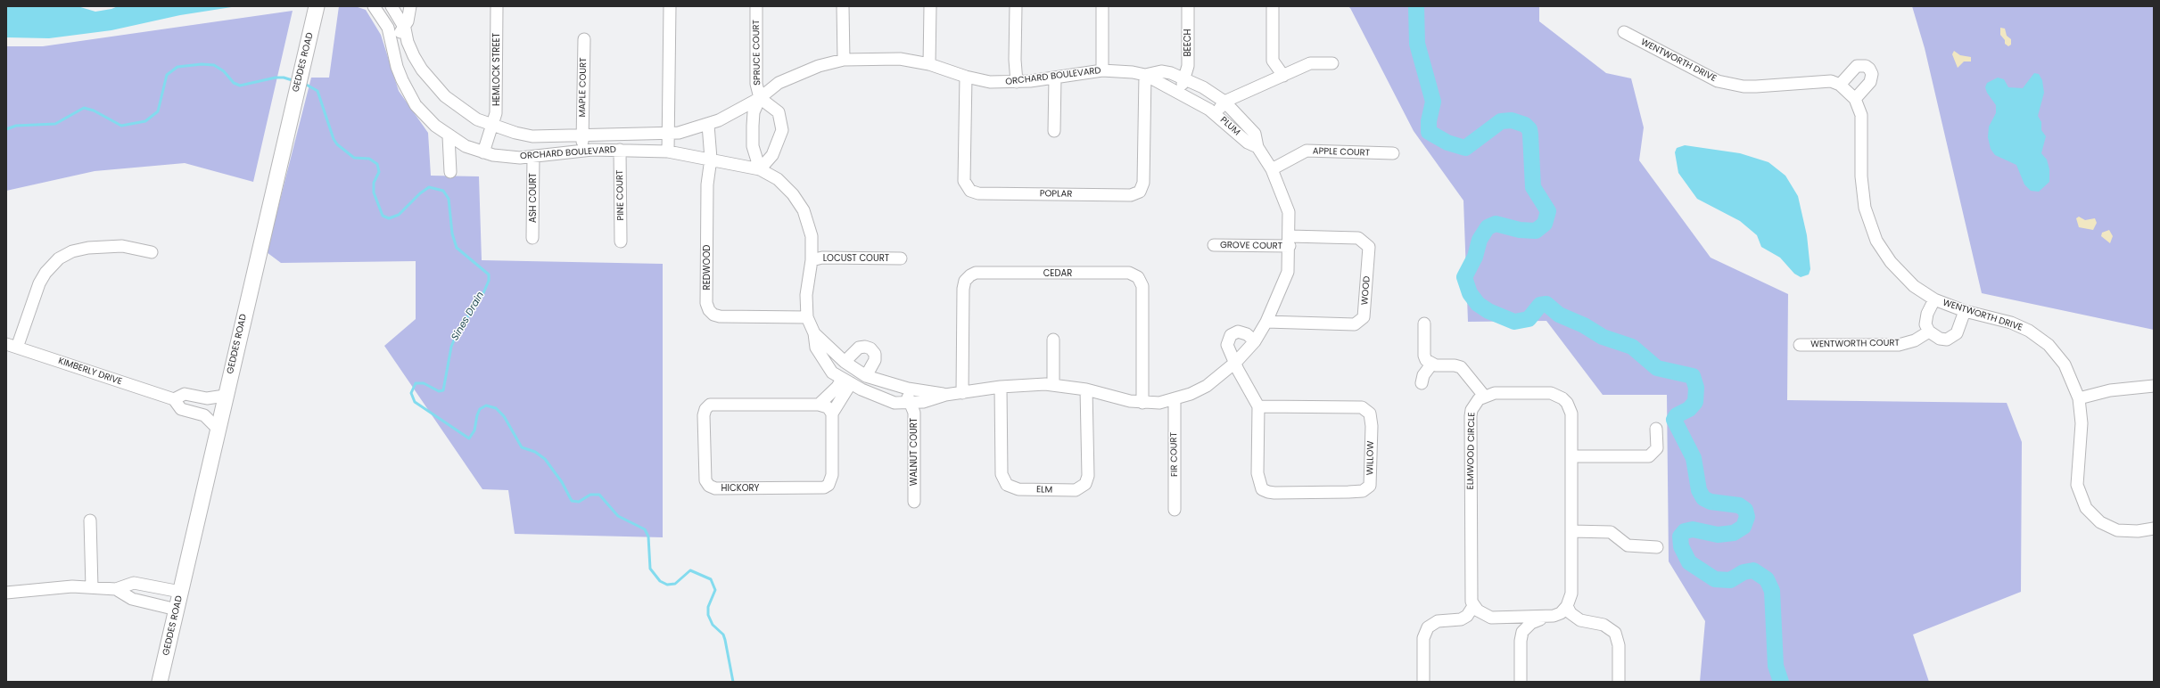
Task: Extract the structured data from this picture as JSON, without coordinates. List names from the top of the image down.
{
  "streets": {
    "main road": ["GEDDES ROAD"],
    "street": [
      "BEECH",
      "SPRUCE COURT",
      "WENTWORTH DRIVE",
      "HEMLOCK STREET",
      "ORCHARD BOULEVARD",
      "MAPLE COURT",
      "PLUM",
      "APPLE COURT",
      "POPLAR",
      "PINE COURT",
      "ASH COURT",
      "GROVE COURT",
      "LOCUST COURT",
      "REDWOOD",
      "CEDAR",
      "WOOD",
      "WENTWORTH COURT",
      "KIMBERLY DRIVE",
      "ELMWOOD CIRCLE",
      "WALNUT COURT",
      "FIR COURT",
      "WILLOW",
      "HICKORY",
      "ELM"
    ]
  },
  "crossings": [
    ["BEECH", "ORCHARD BOULEVARD"],
    ["SPRUCE COURT", "ORCHARD BOULEVARD"],
    ["WENTWORTH DRIVE", "WENTWORTH COURT"],
    ["GEDDES ROAD", "KIMBERLY DRIVE"],
    ["HEMLOCK STREET", "ORCHARD BOULEVARD"],
    ["ORCHARD BOULEVARD", "MAPLE COURT"],
    ["ORCHARD BOULEVARD", "PLUM"],
    ["ORCHARD BOULEVARD", "APPLE COURT"],
    ["ORCHARD BOULEVARD", "POPLAR"],
    ["ORCHARD BOULEVARD", "PINE COURT"],
    ["ORCHARD BOULEVARD", "ASH COURT"],
    ["ORCHARD BOULEVARD", "GROVE COURT"],
    ["ORCHARD BOULEVARD", "LOCUST COURT"],
    ["ORCHARD BOULEVARD", "REDWOOD"],
    ["ORCHARD BOULEVARD", "CEDAR"],
    ["ORCHARD BOULEVARD", "WOOD"],
    ["ORCHARD BOULEVARD", "WALNUT COURT"],
    ["ORCHARD BOULEVARD", "FIR COURT"],
    ["ORCHARD BOULEVARD", "HICKORY"],
    ["ORCHARD BOULEVARD", "ELM"],
    ["GROVE COURT", "WOOD"]
  ],
  "water": ["Sines Drain"]
}
